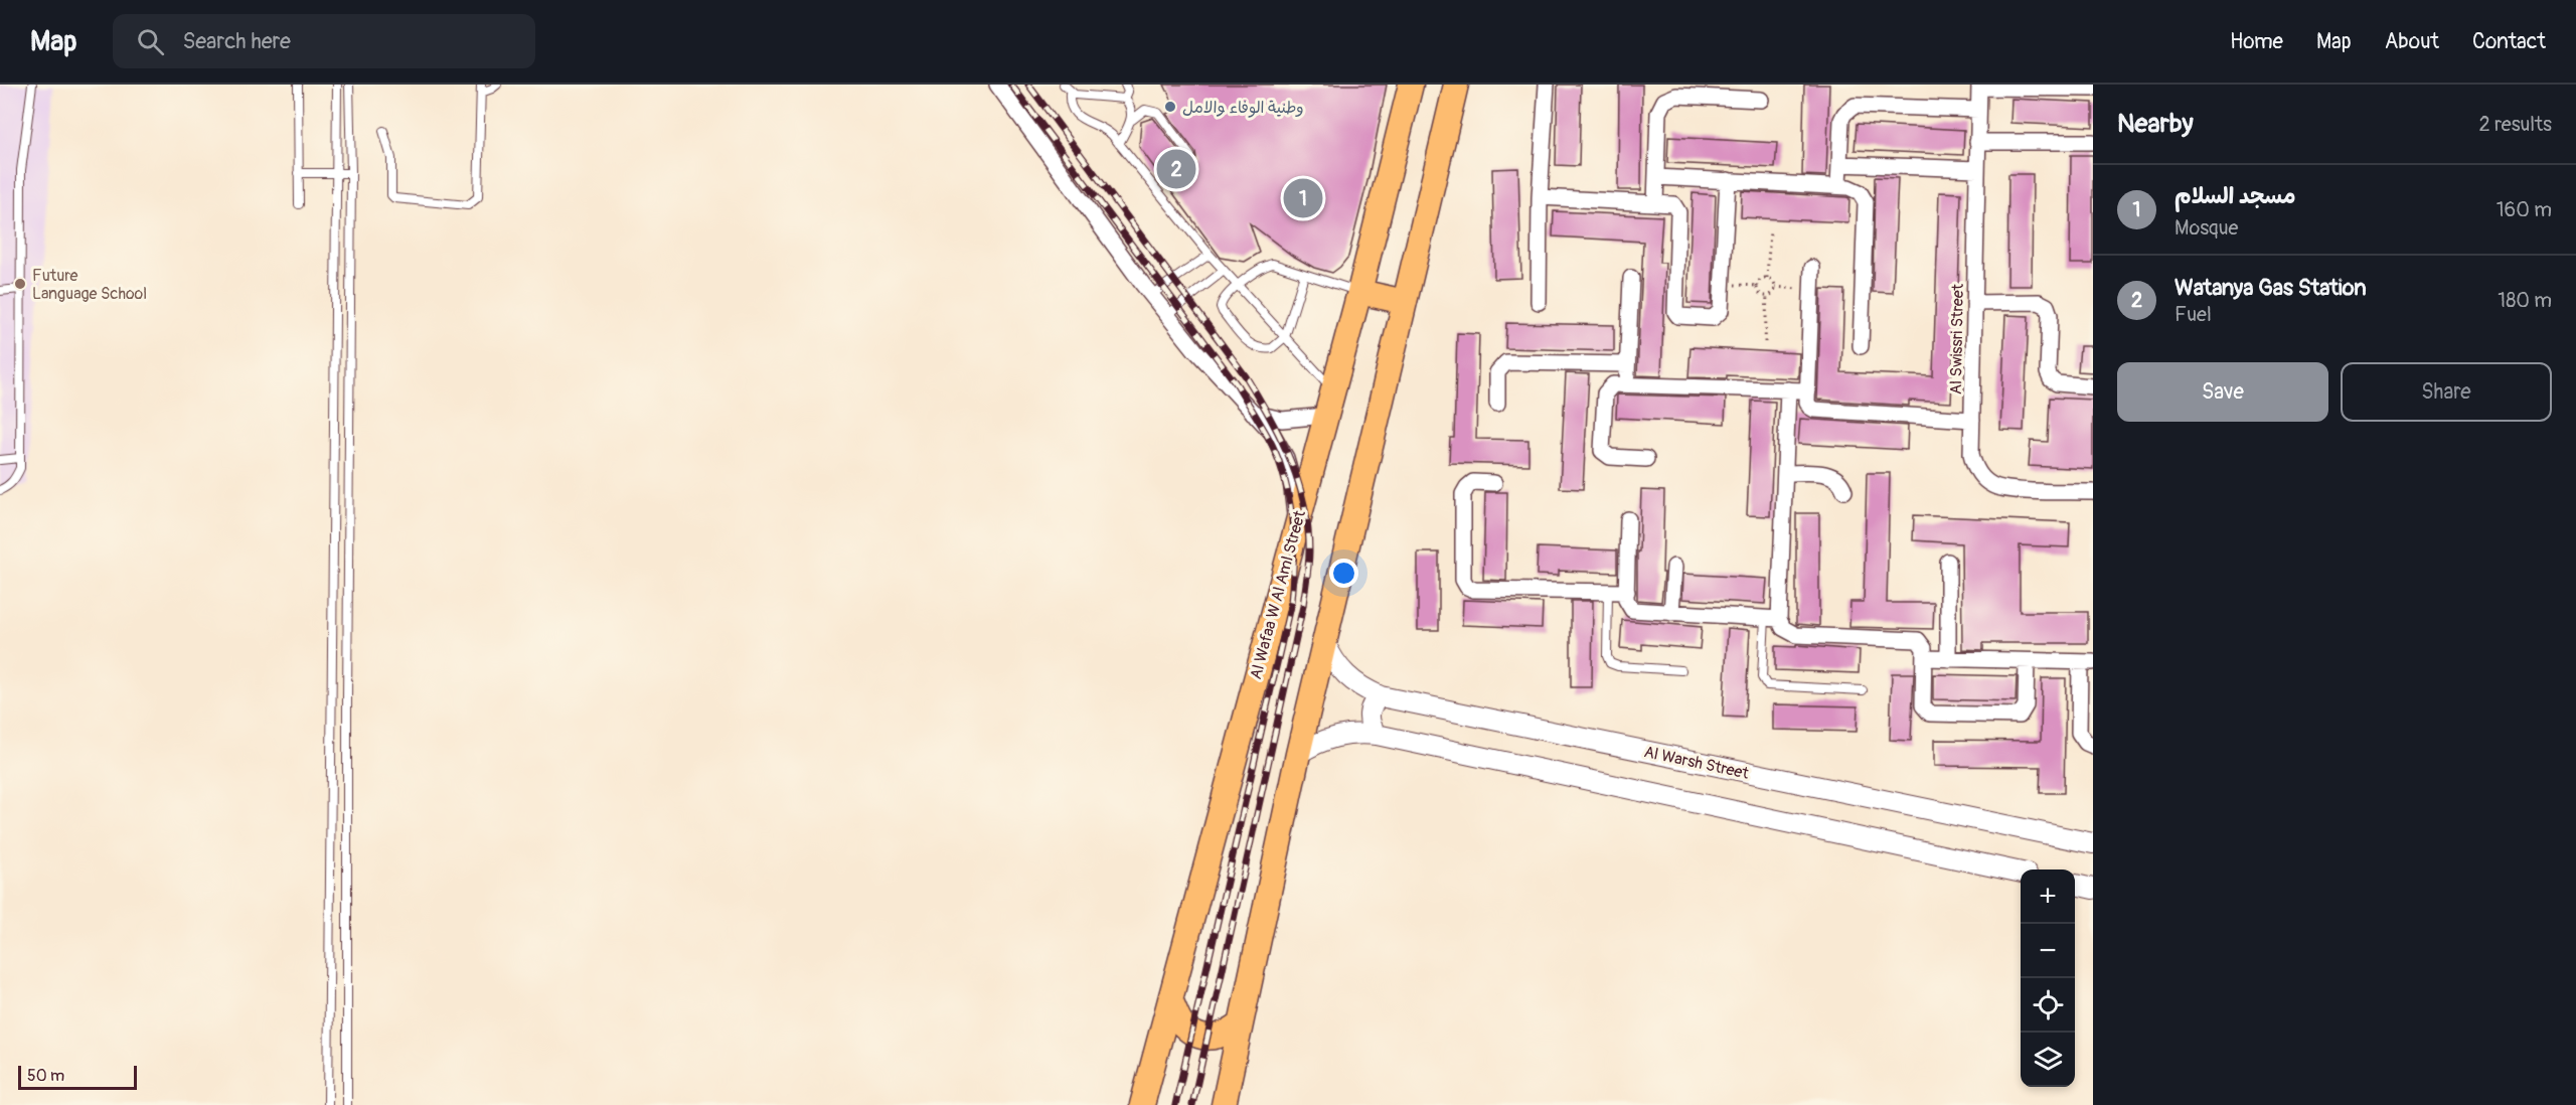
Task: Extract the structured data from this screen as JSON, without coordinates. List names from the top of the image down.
{
  "streets": {
    "main road": ["Al Wafaa W Al Aml Street"],
    "street": ["Al Swissri Street", "Al Warsh Street"]
  },
  "places": ["وطنية الوفاء والامل", "Future Language School"],
  "scale_bar": "50 m",
  "page": {
    "header": "Map",
    "search": "Search here",
    "nav": [
      "Home",
      "Map",
      "About",
      "Contact"
    ],
    "heading": ["Nearby", "2 results"],
    "pins": ["2", "1"],
    "list": [
      {
        "mark": "1",
        "name": "مسجد السلام",
        "note": "Mosque",
        "value": "160 m"
      },
      {
        "mark": "2",
        "name": "Watanya Gas Station",
        "note": "Fuel",
        "value": "180 m"
      }
    ],
    "buttons": ["Save", "Share"],
    "map_buttons": ["+", "−"],
    "scale": "50 m"
  }
}
